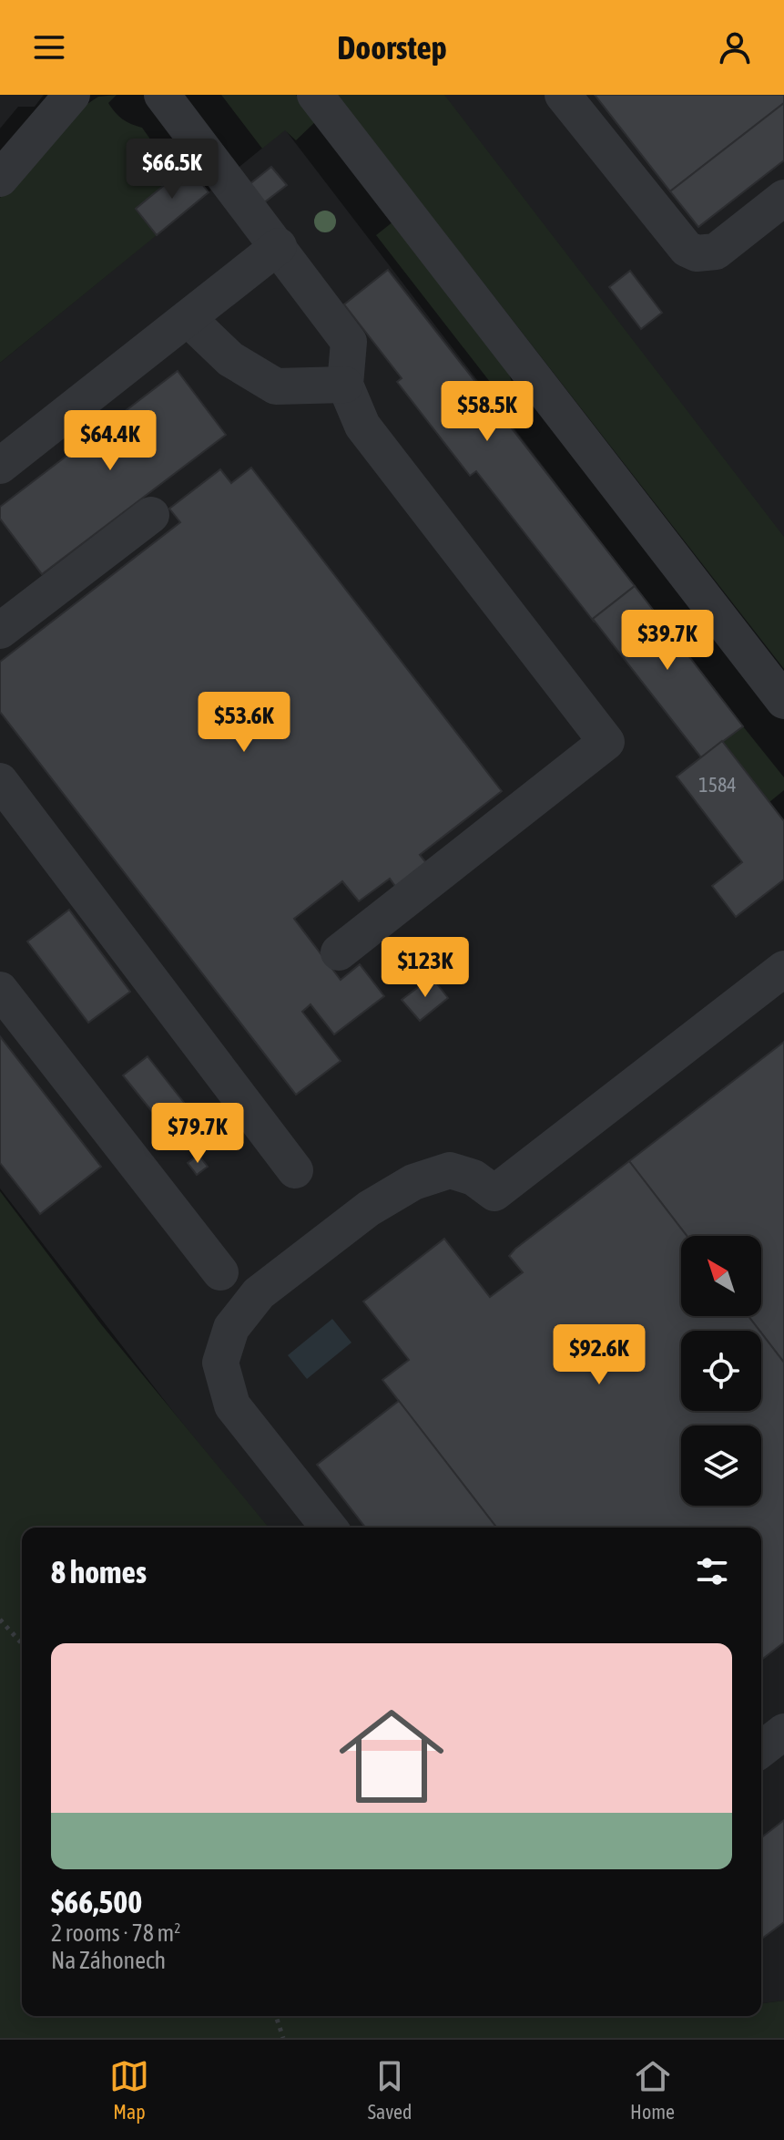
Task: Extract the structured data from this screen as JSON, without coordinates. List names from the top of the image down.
{
  "house_numbers": ["1584"],
  "north": "top left",
  "page": {
    "header": "Doorstep",
    "price": [
      "$66.5K",
      "$58.5K",
      "$64.4K",
      "$39.7K",
      "$53.6K",
      "$123K",
      "$79.7K",
      "$92.6K"
    ],
    "heading": "8 homes",
    "list": [
      {
        "name": "$66,500",
        "note": "2 rooms · 78 m² · Na Záhonech"
      }
    ],
    "tabs": ["Map", "Saved", "Home"]
  }
}
